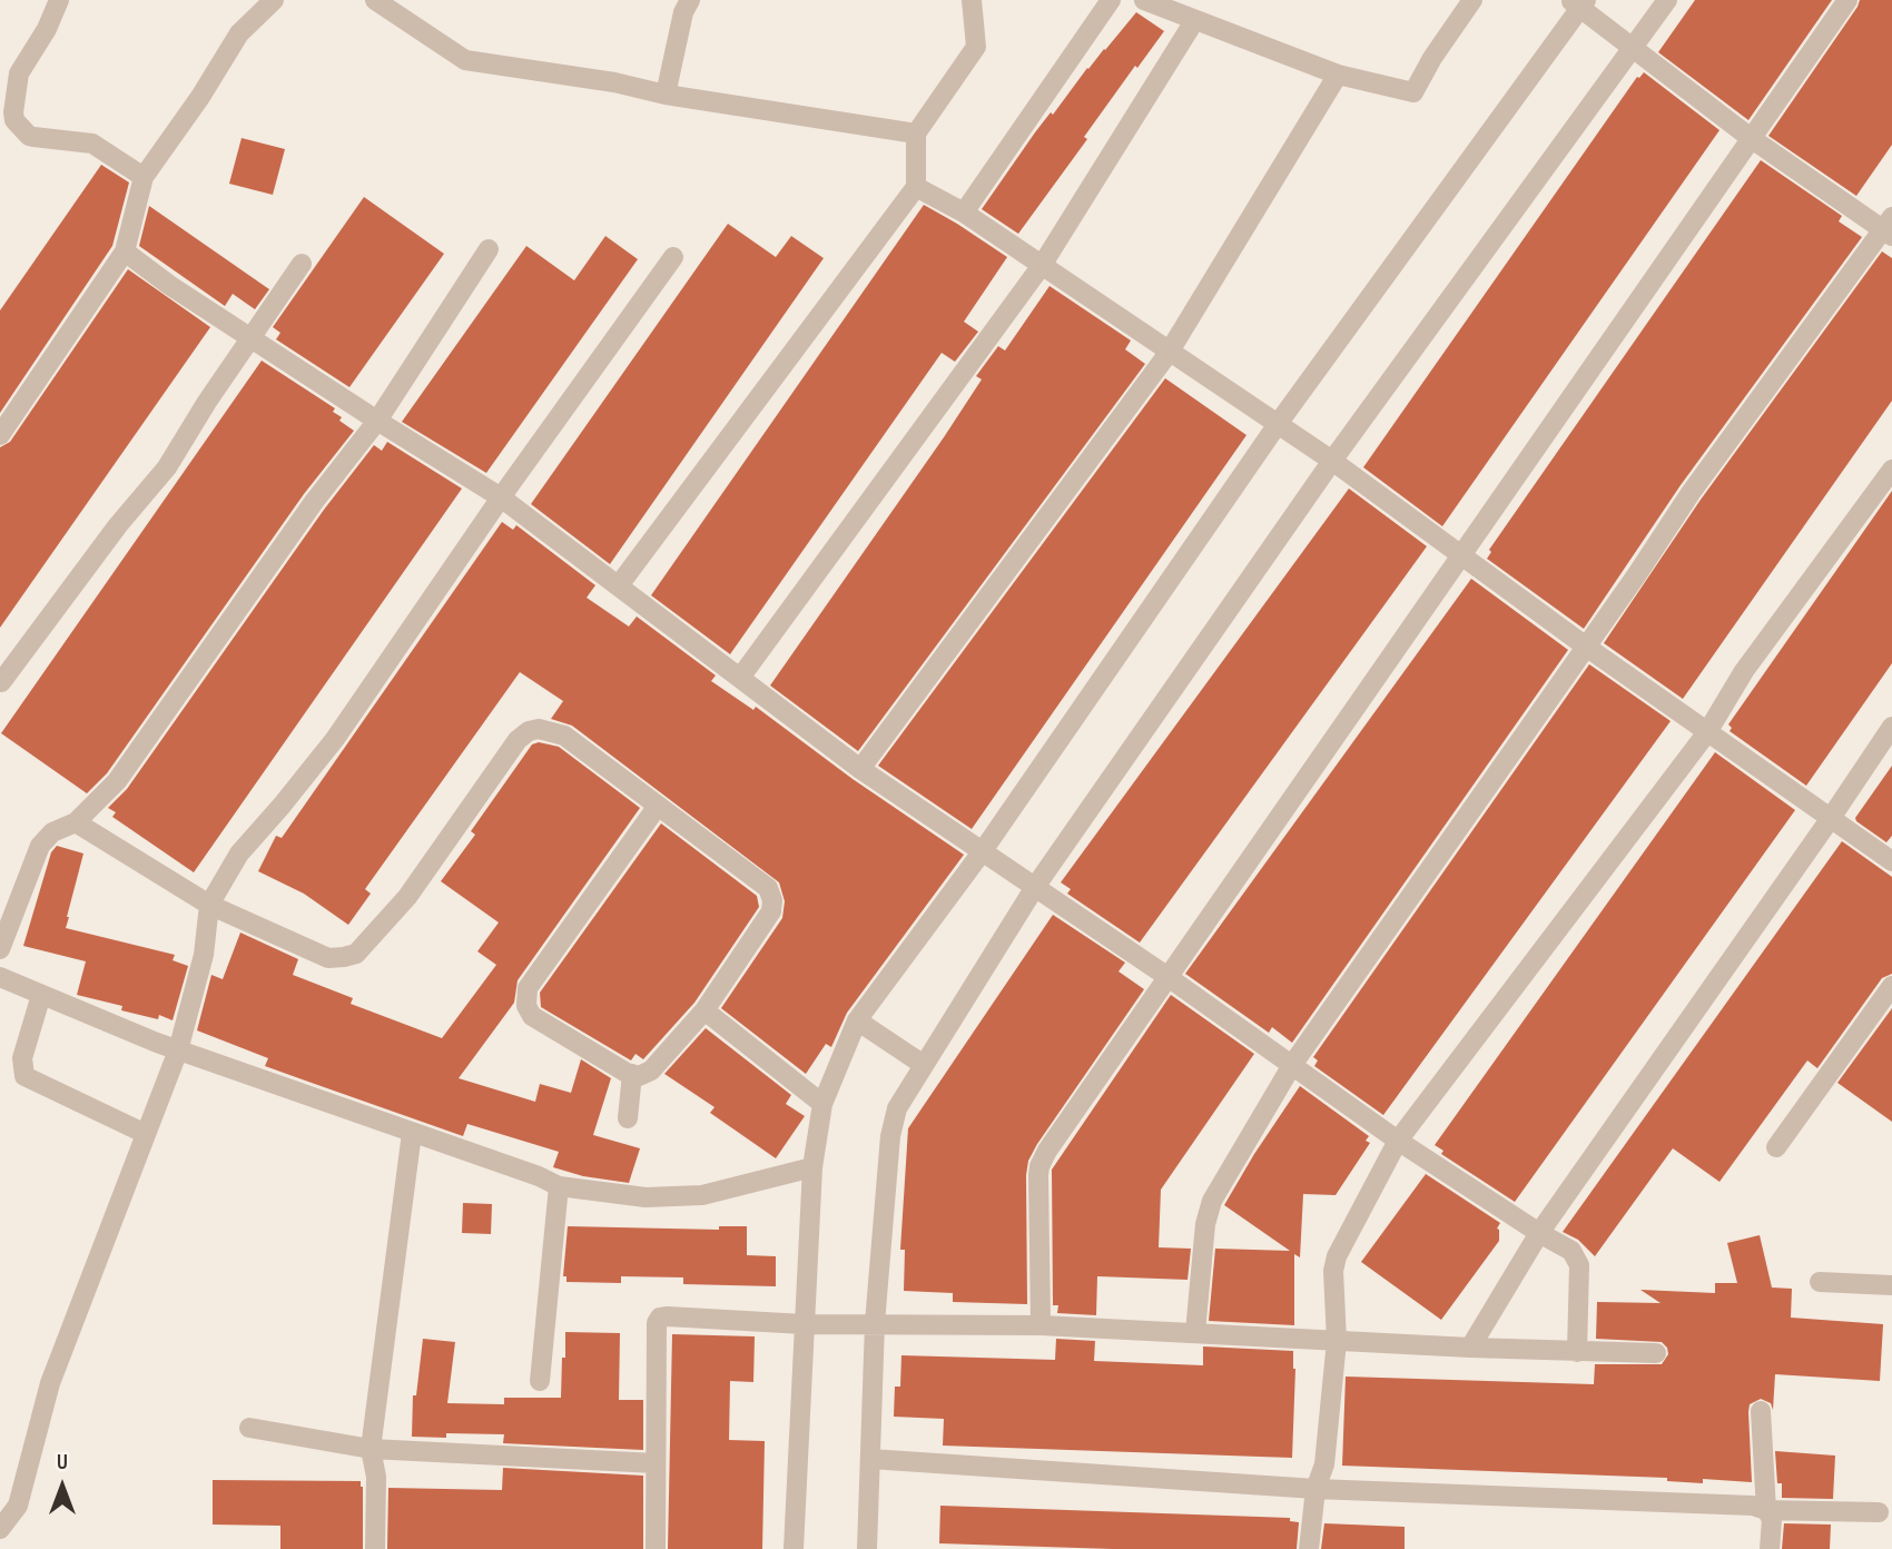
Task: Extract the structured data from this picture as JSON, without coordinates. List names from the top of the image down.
{
  "north": "top"
}
